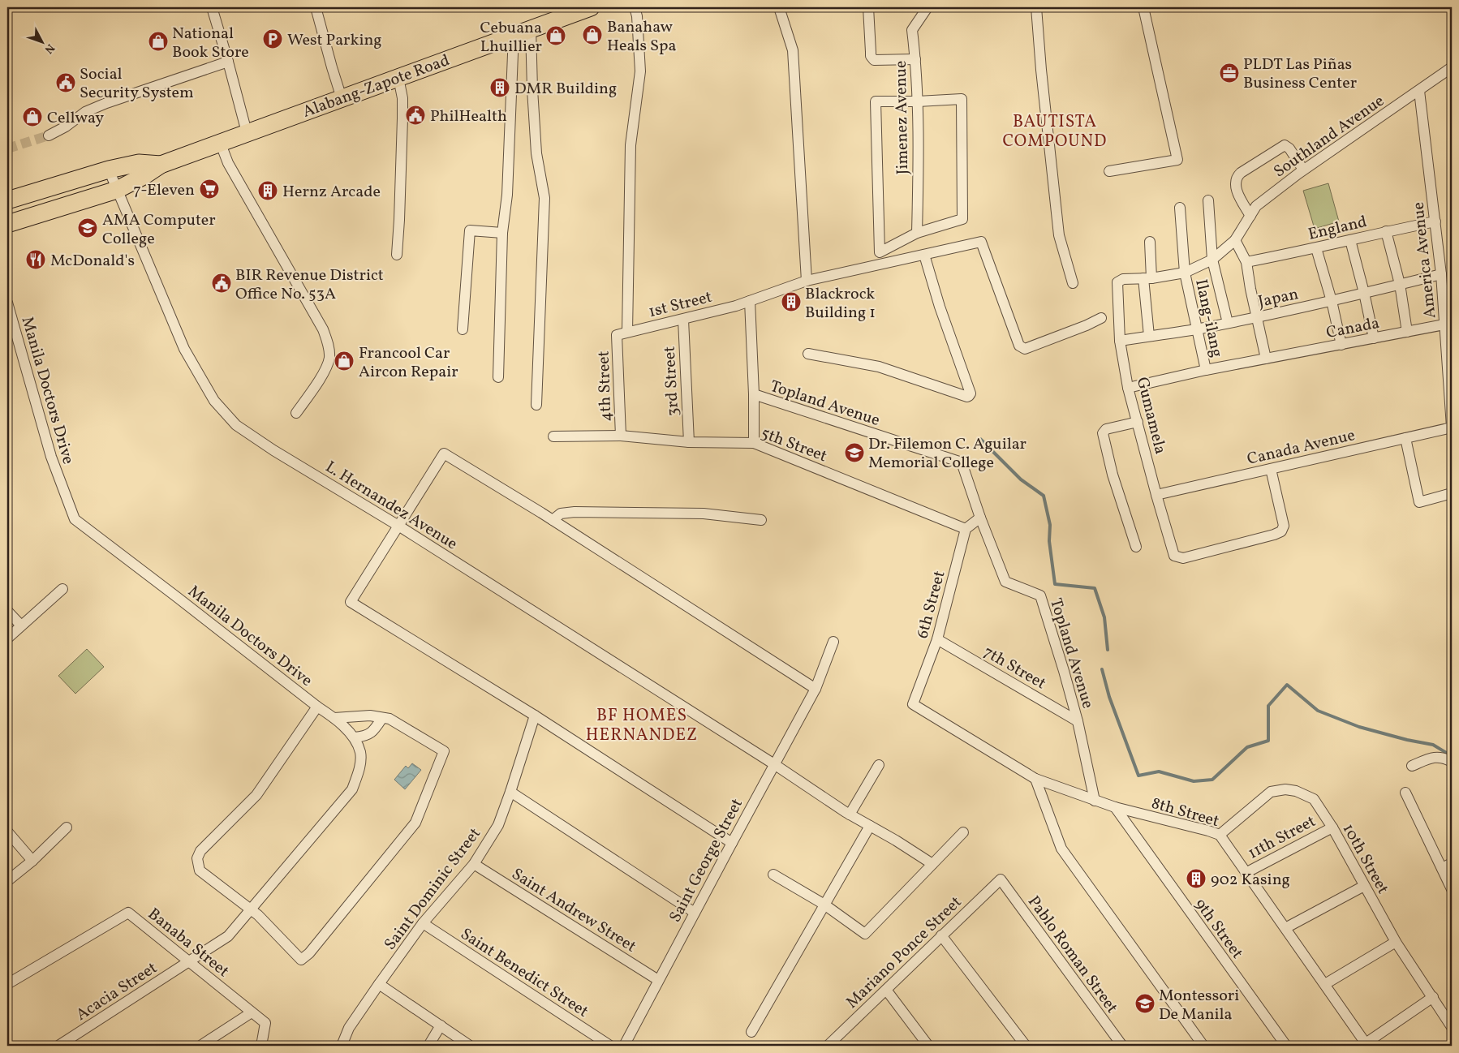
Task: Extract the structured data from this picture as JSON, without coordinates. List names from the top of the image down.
{
  "streets": {
    "highway": ["Alabang-Zapote Road"],
    "street": [
      "Jimenez Avenue",
      "Southland Avenue",
      "England",
      "America Avenue",
      "Japan",
      "1st Street",
      "Ilang-ilang",
      "Canada",
      "3rd Street",
      "4th Street",
      "Manila Doctors Drive",
      "Topland Avenue",
      "Gumamela",
      "5th Street",
      "Canada Avenue",
      "L. Hernandez Avenue",
      "6th Street",
      "7th Street",
      "8th Street",
      "11th Street",
      "10th Street",
      "Saint George Street",
      "Saint Dominic Street",
      "Saint Andrew Street",
      "9th Street",
      "Banaba Street",
      "Mariano Ponce Street",
      "Pablo Roman Street",
      "Saint Benedict Street",
      "Acacia Street"
    ]
  },
  "crossings": [
    ["Alabang-Zapote Road", "L. Hernandez Avenue"],
    ["Southland Avenue", "America Avenue"],
    ["Southland Avenue", "Ilang-ilang"],
    ["Southland Avenue", "Gumamela"],
    ["England", "America Avenue"],
    ["America Avenue", "Japan"],
    ["America Avenue", "Canada"],
    ["America Avenue", "Canada Avenue"],
    ["Japan", "Ilang-ilang"],
    ["Japan", "Gumamela"],
    ["1st Street", "3rd Street"],
    ["1st Street", "4th Street"],
    ["1st Street", "Topland Avenue"],
    ["Ilang-ilang", "Canada"],
    ["Canada", "Gumamela"],
    ["3rd Street", "5th Street"],
    ["4th Street", "5th Street"],
    ["Manila Doctors Drive", "Banaba Street"],
    ["Manila Doctors Drive", "Acacia Street"],
    ["Topland Avenue", "7th Street"],
    ["Topland Avenue", "8th Street"],
    ["Gumamela", "Canada Avenue"],
    ["5th Street", "6th Street"],
    ["L. Hernandez Avenue", "Saint George Street"],
    ["6th Street", "7th Street"],
    ["6th Street", "8th Street"],
    ["8th Street", "11th Street"],
    ["8th Street", "10th Street"],
    ["8th Street", "9th Street"],
    ["11th Street", "10th Street"],
    ["Saint George Street", "Saint Andrew Street"],
    ["Saint Dominic Street", "Saint Andrew Street"],
    ["Saint Dominic Street", "Saint Benedict Street"],
    ["Banaba Street", "Acacia Street"],
    ["Mariano Ponce Street", "Pablo Roman Street"]
  ],
  "districts": ["BAUTISTA COMPOUND", "BF HOMES HERNANDEZ"],
  "places": {
    "shop": [
      "Banahaw Heals Spa",
      "Cebuana Lhuillier",
      "National Book Store",
      "Cellway",
      "Francool Car Aircon Repair"
    ],
    "parking": ["West Parking"],
    "office": ["PLDT Las Piñas Business Center"],
    "public building": ["Social Security System", "PhilHealth", "BIR Revenue District Office No. 53A"],
    "building": [
      "DMR Building",
      "Hernz Arcade",
      "Blackrock Building 1",
      "902 Kasing"
    ],
    "supermarket": ["7-Eleven"],
    "school or university": ["AMA Computer College", "Dr. Filemon C. Aguilar Memorial College", "Montessori De Manila"],
    "restaurant": ["McDonald's"]
  },
  "north": "bottom right"
}
